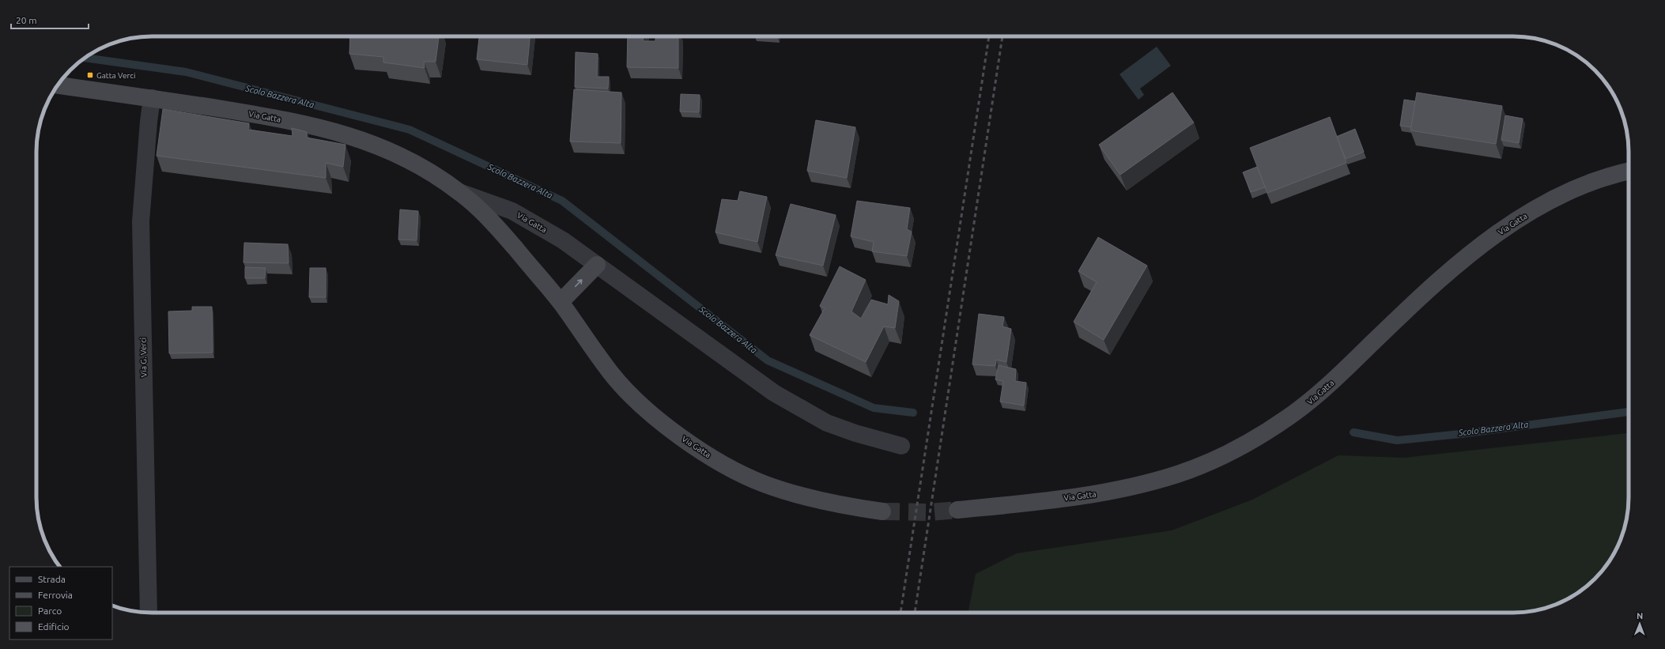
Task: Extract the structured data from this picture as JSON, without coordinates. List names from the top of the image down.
{
  "streets": {
    "street": ["Via Gatta", "Via G. Verci"]
  },
  "crossings": [
    ["Via Gatta", "Via G. Verci"]
  ],
  "water": ["Scolo Bazzera Alta"],
  "places": {
    "transit": ["Gatta Verci"]
  },
  "legend": [
    "Strada",
    "Ferrovia",
    "Parco",
    "Edificio"
  ],
  "scale_bar": "20 m",
  "north": "top"
}
